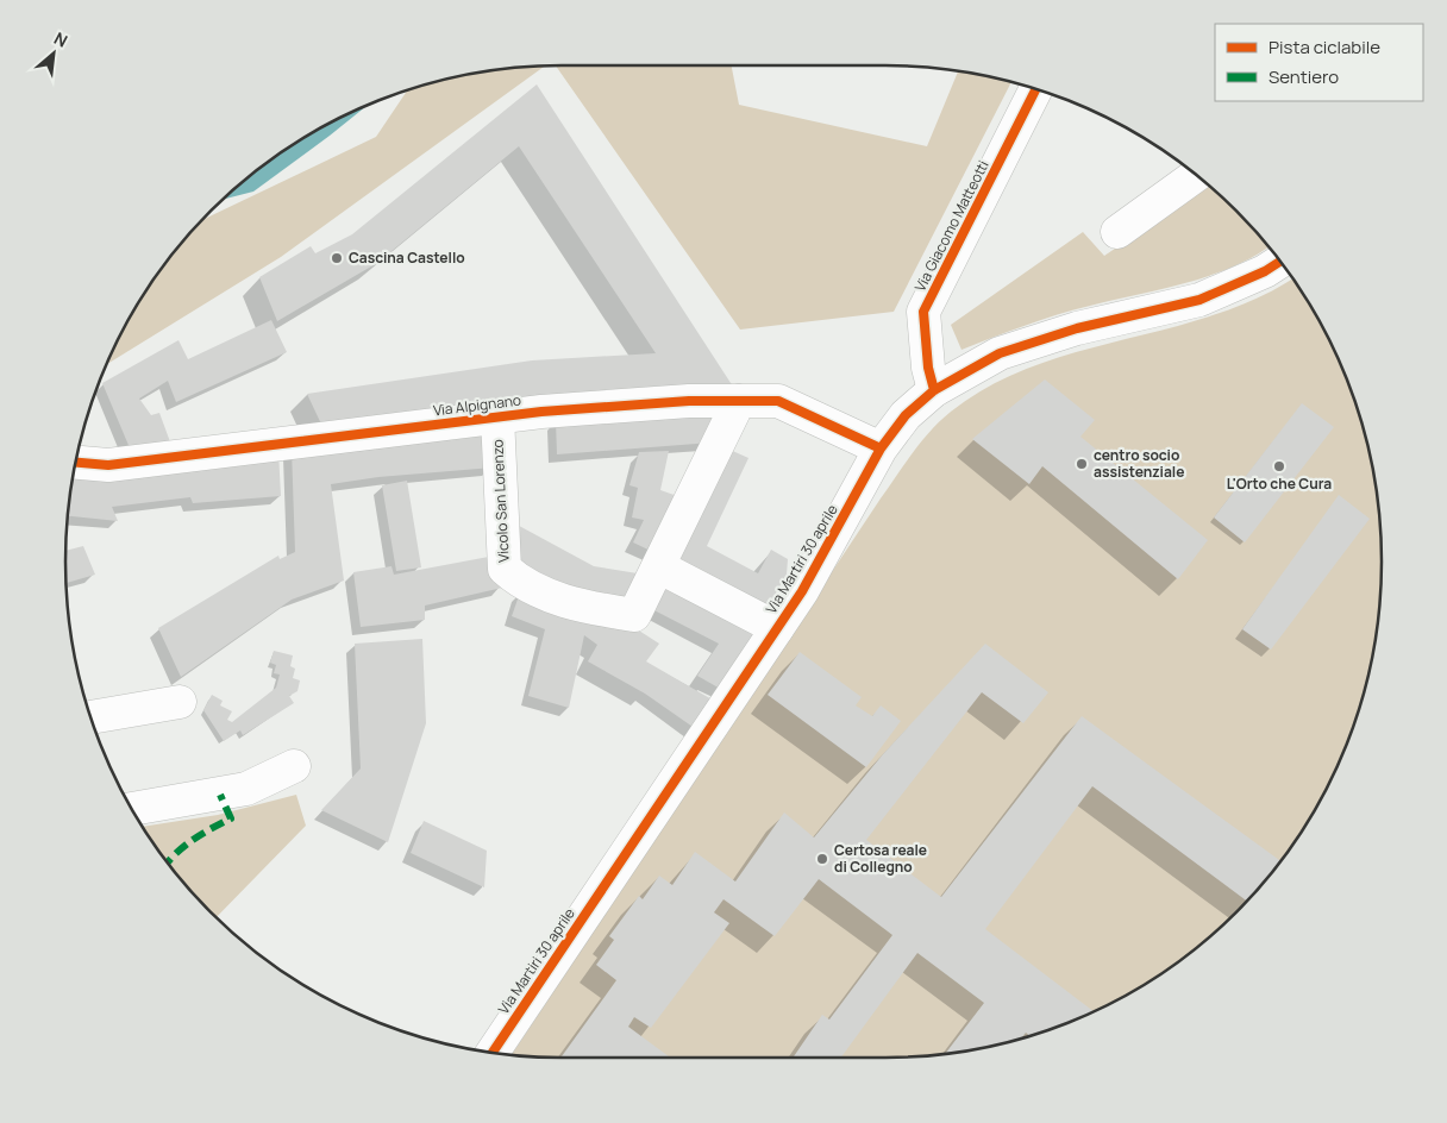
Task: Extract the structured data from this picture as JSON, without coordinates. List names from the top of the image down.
{
  "streets": {
    "street": [
      "Via Giacomo Matteotti",
      "Via Alpignano",
      "Vicolo San Lorenzo",
      "Via Martiri 30 aprile"
    ]
  },
  "crossings": [
    ["Via Giacomo Matteotti", "Via Martiri 30 aprile"],
    ["Via Alpignano", "Vicolo San Lorenzo"],
    ["Via Alpignano", "Via Martiri 30 aprile"]
  ],
  "places": [
    "Cascina Castello",
    "centro socio assistenziale",
    "L'Orto che Cura",
    "Certosa reale di Collegno"
  ],
  "legend": ["Pista ciclabile", "Sentiero"],
  "north": "top right"
}
